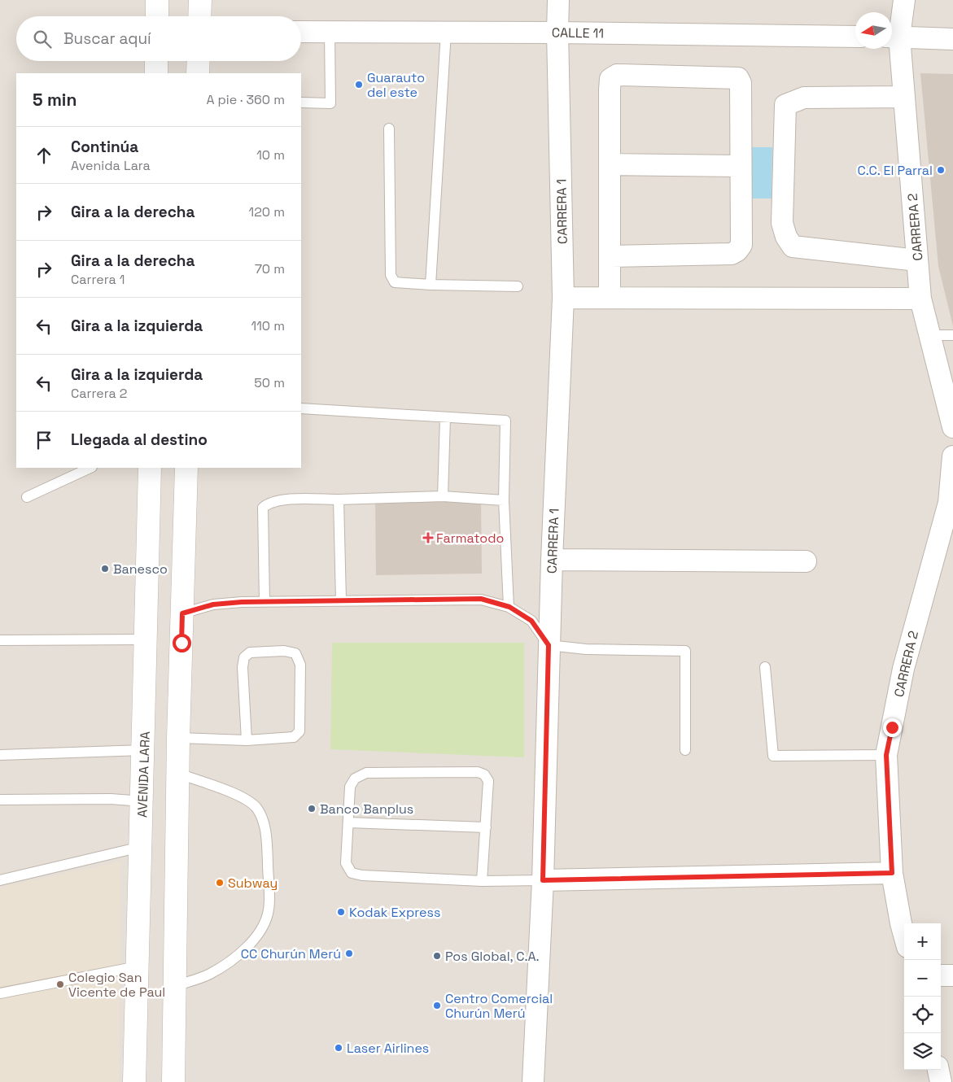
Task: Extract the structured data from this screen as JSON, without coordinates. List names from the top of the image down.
{
  "streets": {
    "street": [
      "CALLE 11",
      "CARRERA 1",
      "CARRERA 2",
      "AVENIDA LARA"
    ]
  },
  "crossings": [
    ["CALLE 11", "CARRERA 1"]
  ],
  "places": {
    "other": [
      "Guarauto del este",
      "C.C. El Parral",
      "Banesco",
      "Banco Banplus",
      "Subway",
      "Kodak Express",
      "CC Churún Merú",
      "Pos Global, C.A.",
      "Colegio San Vicente de Paul",
      "Centro Comercial Churún Merú",
      "Laser Airlines"
    ],
    "health": ["Farmatodo"]
  },
  "north": "left",
  "page": {
    "search": "Buscar aquí",
    "heading": ["5 min", "A pie · 360 m"],
    "list": [
      ["Continúa", "Avenida Lara", "10 m"],
      ["Gira a la derecha", "120 m"],
      ["Gira a la derecha", "Carrera 1", "70 m"],
      ["Gira a la izquierda", "110 m"],
      ["Gira a la izquierda", "Carrera 2", "50 m"],
      "Llegada al destino"
    ],
    "map_buttons": ["+", "−"]
  }
}
